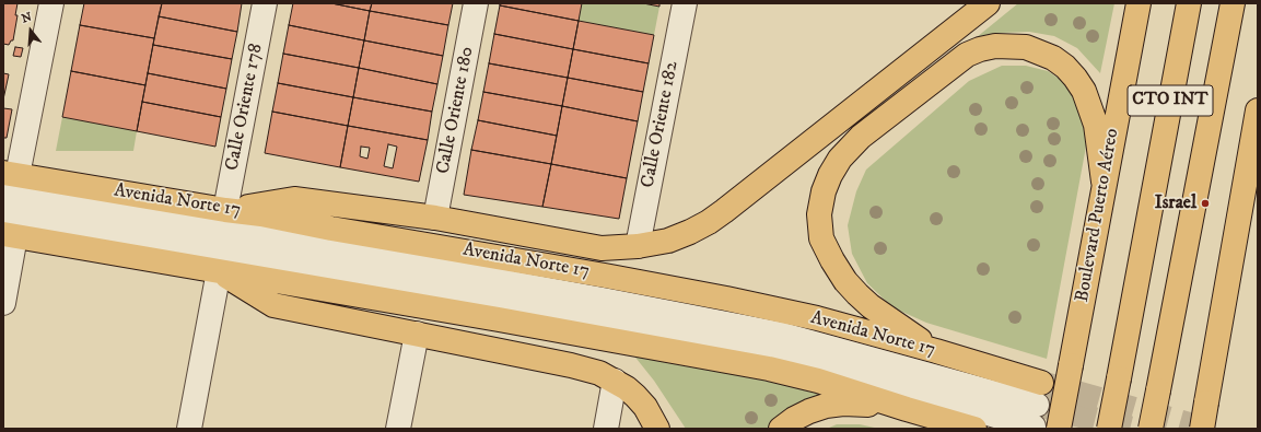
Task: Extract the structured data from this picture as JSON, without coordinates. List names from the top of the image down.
{
  "streets": {
    "main road": ["CTO INT", "Avenida Norte 17", "Boulevard Puerto Aéreo"],
    "street": ["Calle Oriente 178", "Calle Oriente 180", "Calle Oriente 182"]
  },
  "crossings": [
    ["Calle Oriente 178", "Avenida Norte 17"]
  ],
  "places": ["Israel"],
  "north": "top"
}
